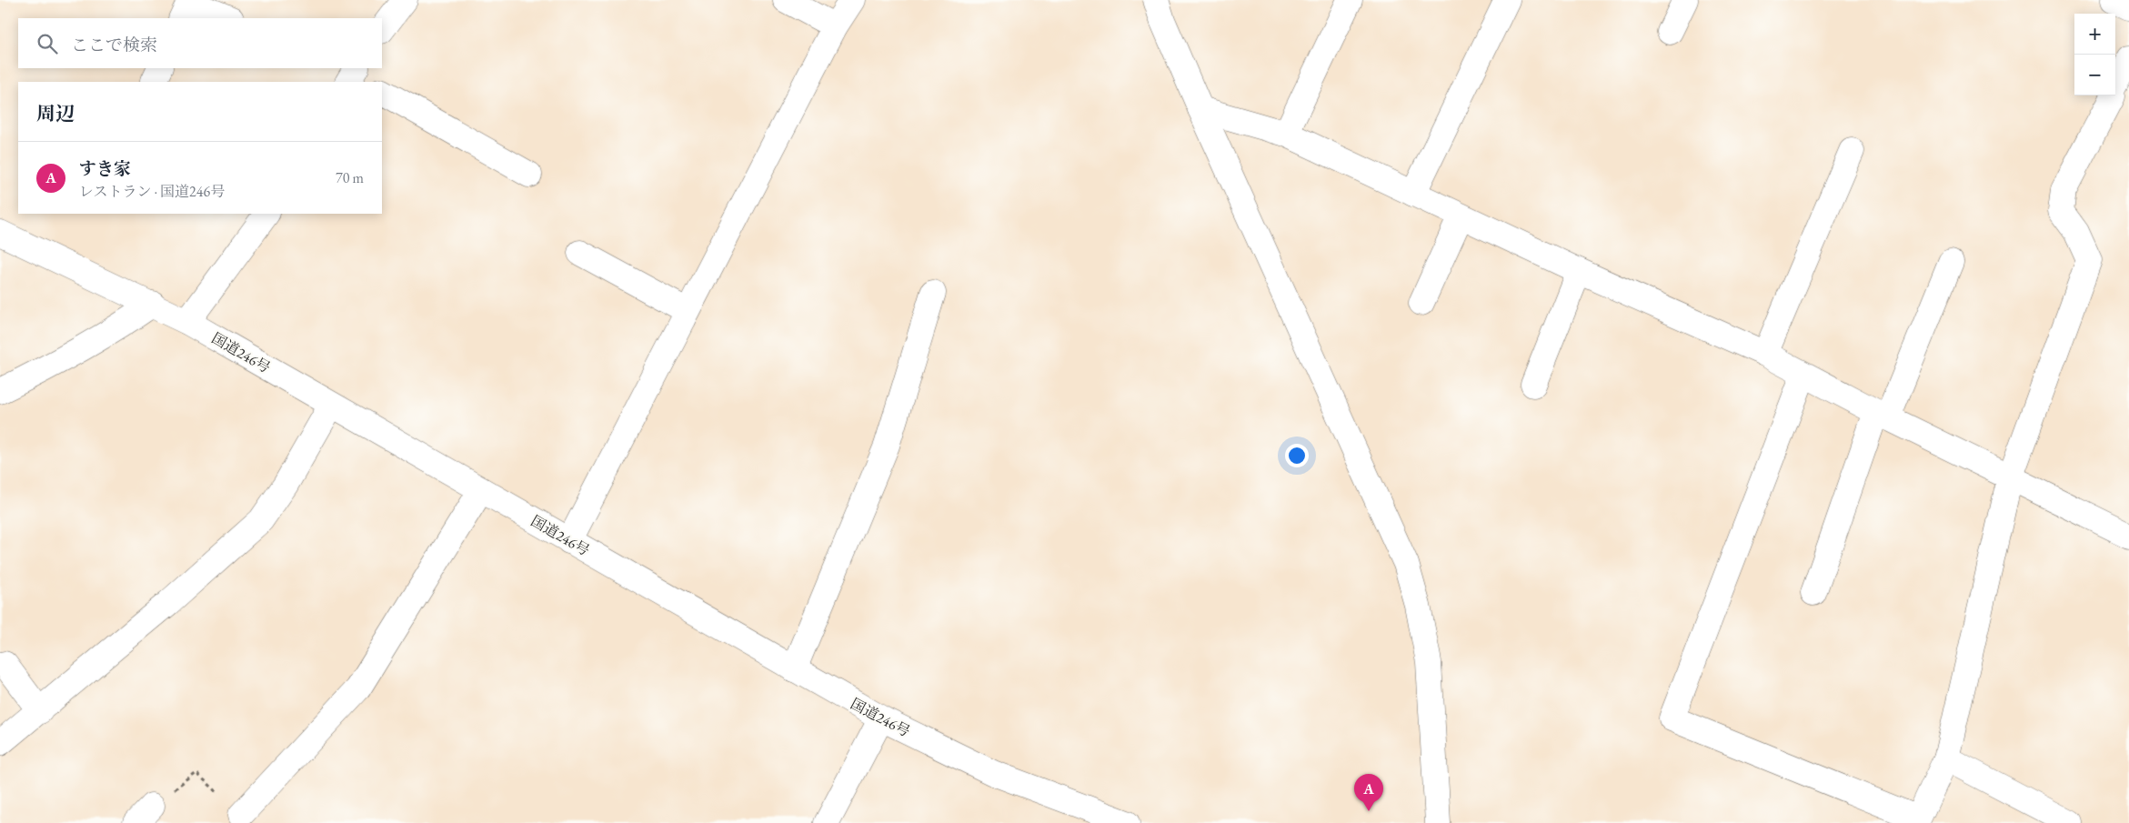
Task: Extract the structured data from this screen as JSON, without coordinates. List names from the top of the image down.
{
  "streets": {
    "main road": ["国道246号"]
  },
  "page": {
    "map_buttons": ["+", "−"],
    "search": "ここで検索",
    "heading": "周辺",
    "list": [
      {
        "mark": "A",
        "name": "すき家",
        "note": "レストラン · 国道246号",
        "value": "70 m"
      }
    ],
    "pins": "A"
  }
}
